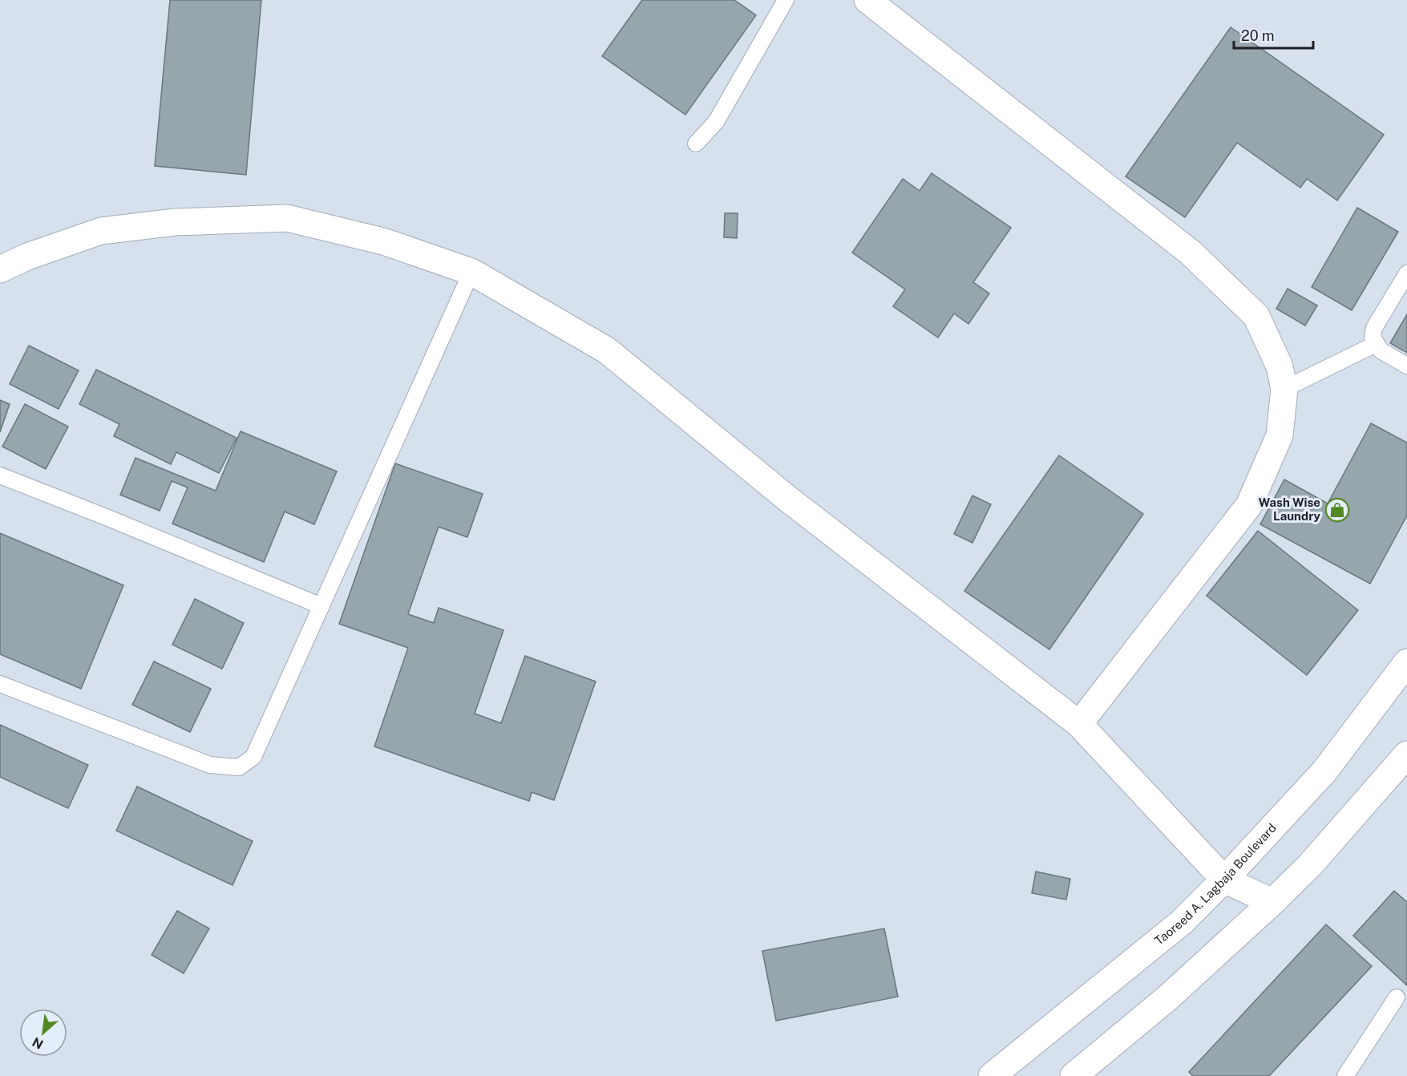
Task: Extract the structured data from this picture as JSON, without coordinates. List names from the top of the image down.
{
  "streets": {
    "street": ["Taoreed A. Lagbaja Boulevard"]
  },
  "places": {
    "shop": ["Wash Wise Laundry"]
  },
  "scale_bar": "20 m",
  "north": "bottom left"
}
